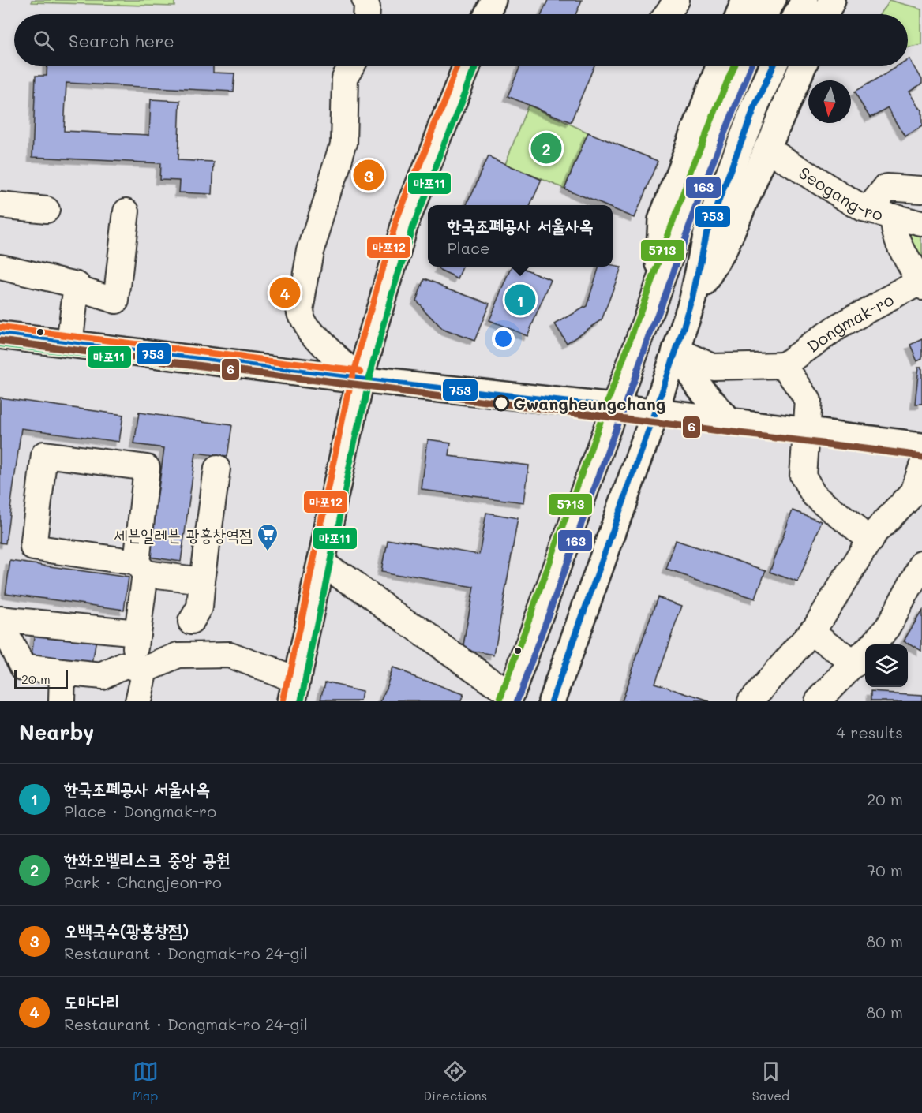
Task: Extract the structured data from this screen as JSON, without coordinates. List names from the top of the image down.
{
  "streets": {
    "street": ["Seogang-ro", "Dongmak-ro"]
  },
  "places": {
    "other": ["Gwangheungchang"],
    "supermarket": ["세븐일레븐 광흥창역점"]
  },
  "lines": [
    "transit line 753",
    "transit line 163",
    "transit line 5713",
    "transit line 마포11",
    "transit line 마포12",
    "transit line 6"
  ],
  "scale_bar": "20 m",
  "north": "bottom",
  "page": {
    "search": "Search here",
    "pins": [
      "2",
      "3",
      "4",
      "1"
    ],
    "popup": ["한국조폐공사 서울사옥", "Place"],
    "scale": "20 m",
    "heading": ["Nearby", "4 results"],
    "list": [
      {
        "mark": "1",
        "name": "한국조폐공사 서울사옥",
        "note": "Place · Dongmak-ro",
        "value": "20 m"
      },
      {
        "mark": "2",
        "name": "한화오벨리스크 중앙 공원",
        "note": "Park · Changjeon-ro",
        "value": "70 m"
      },
      {
        "mark": "3",
        "name": "오백국수(광흥창점)",
        "note": "Restaurant · Dongmak-ro 24-gil",
        "value": "80 m"
      },
      {
        "mark": "4",
        "name": "도마다리",
        "note": "Restaurant · Dongmak-ro 24-gil",
        "value": "80 m"
      }
    ],
    "nav": ["Map", "Directions", "Saved"]
  }
}
